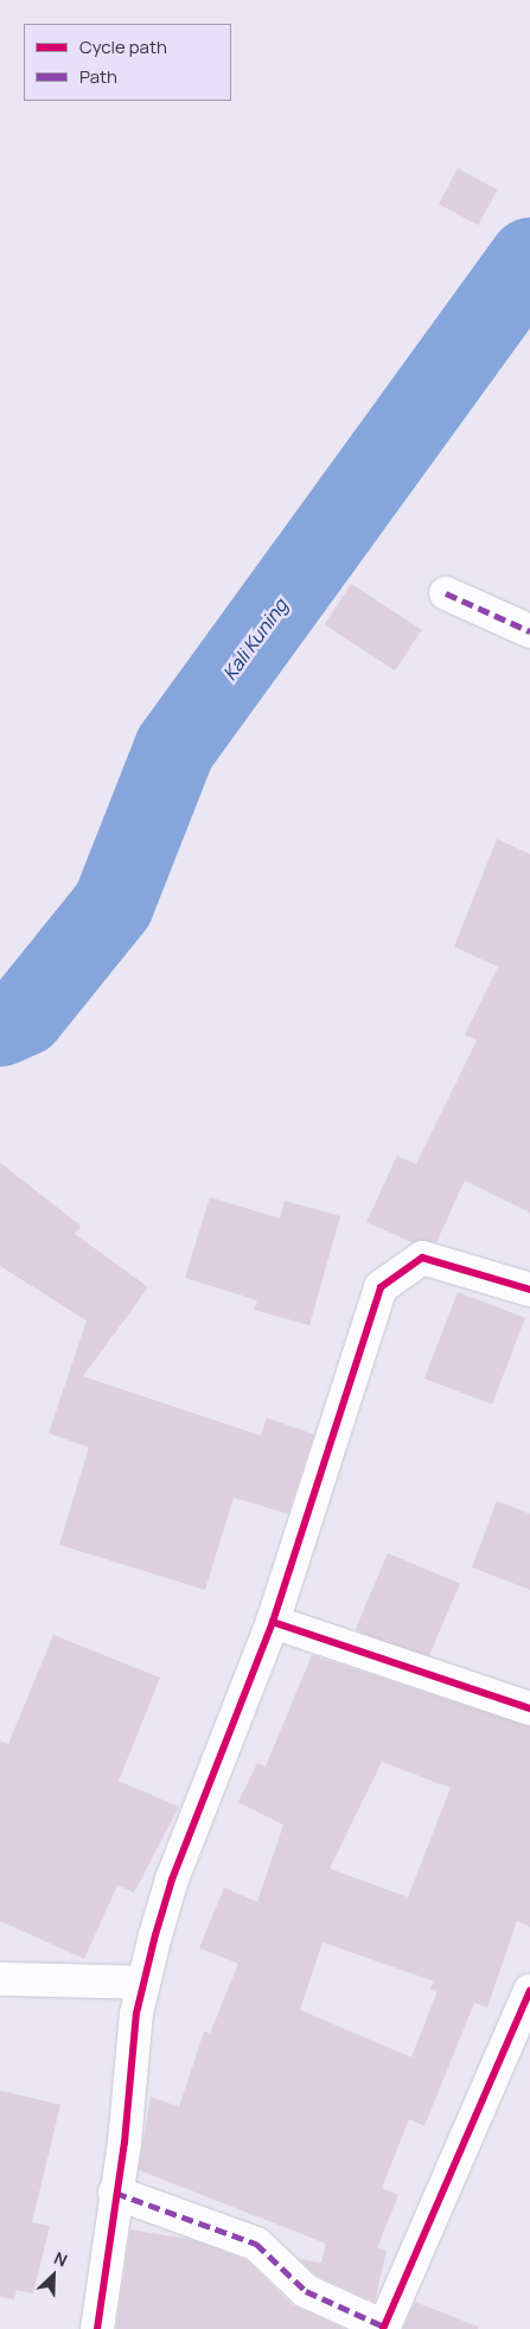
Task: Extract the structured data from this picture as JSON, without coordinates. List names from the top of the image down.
{
  "water": ["Kali Kuning"],
  "legend": ["Cycle path", "Path"],
  "north": "top right"
}
